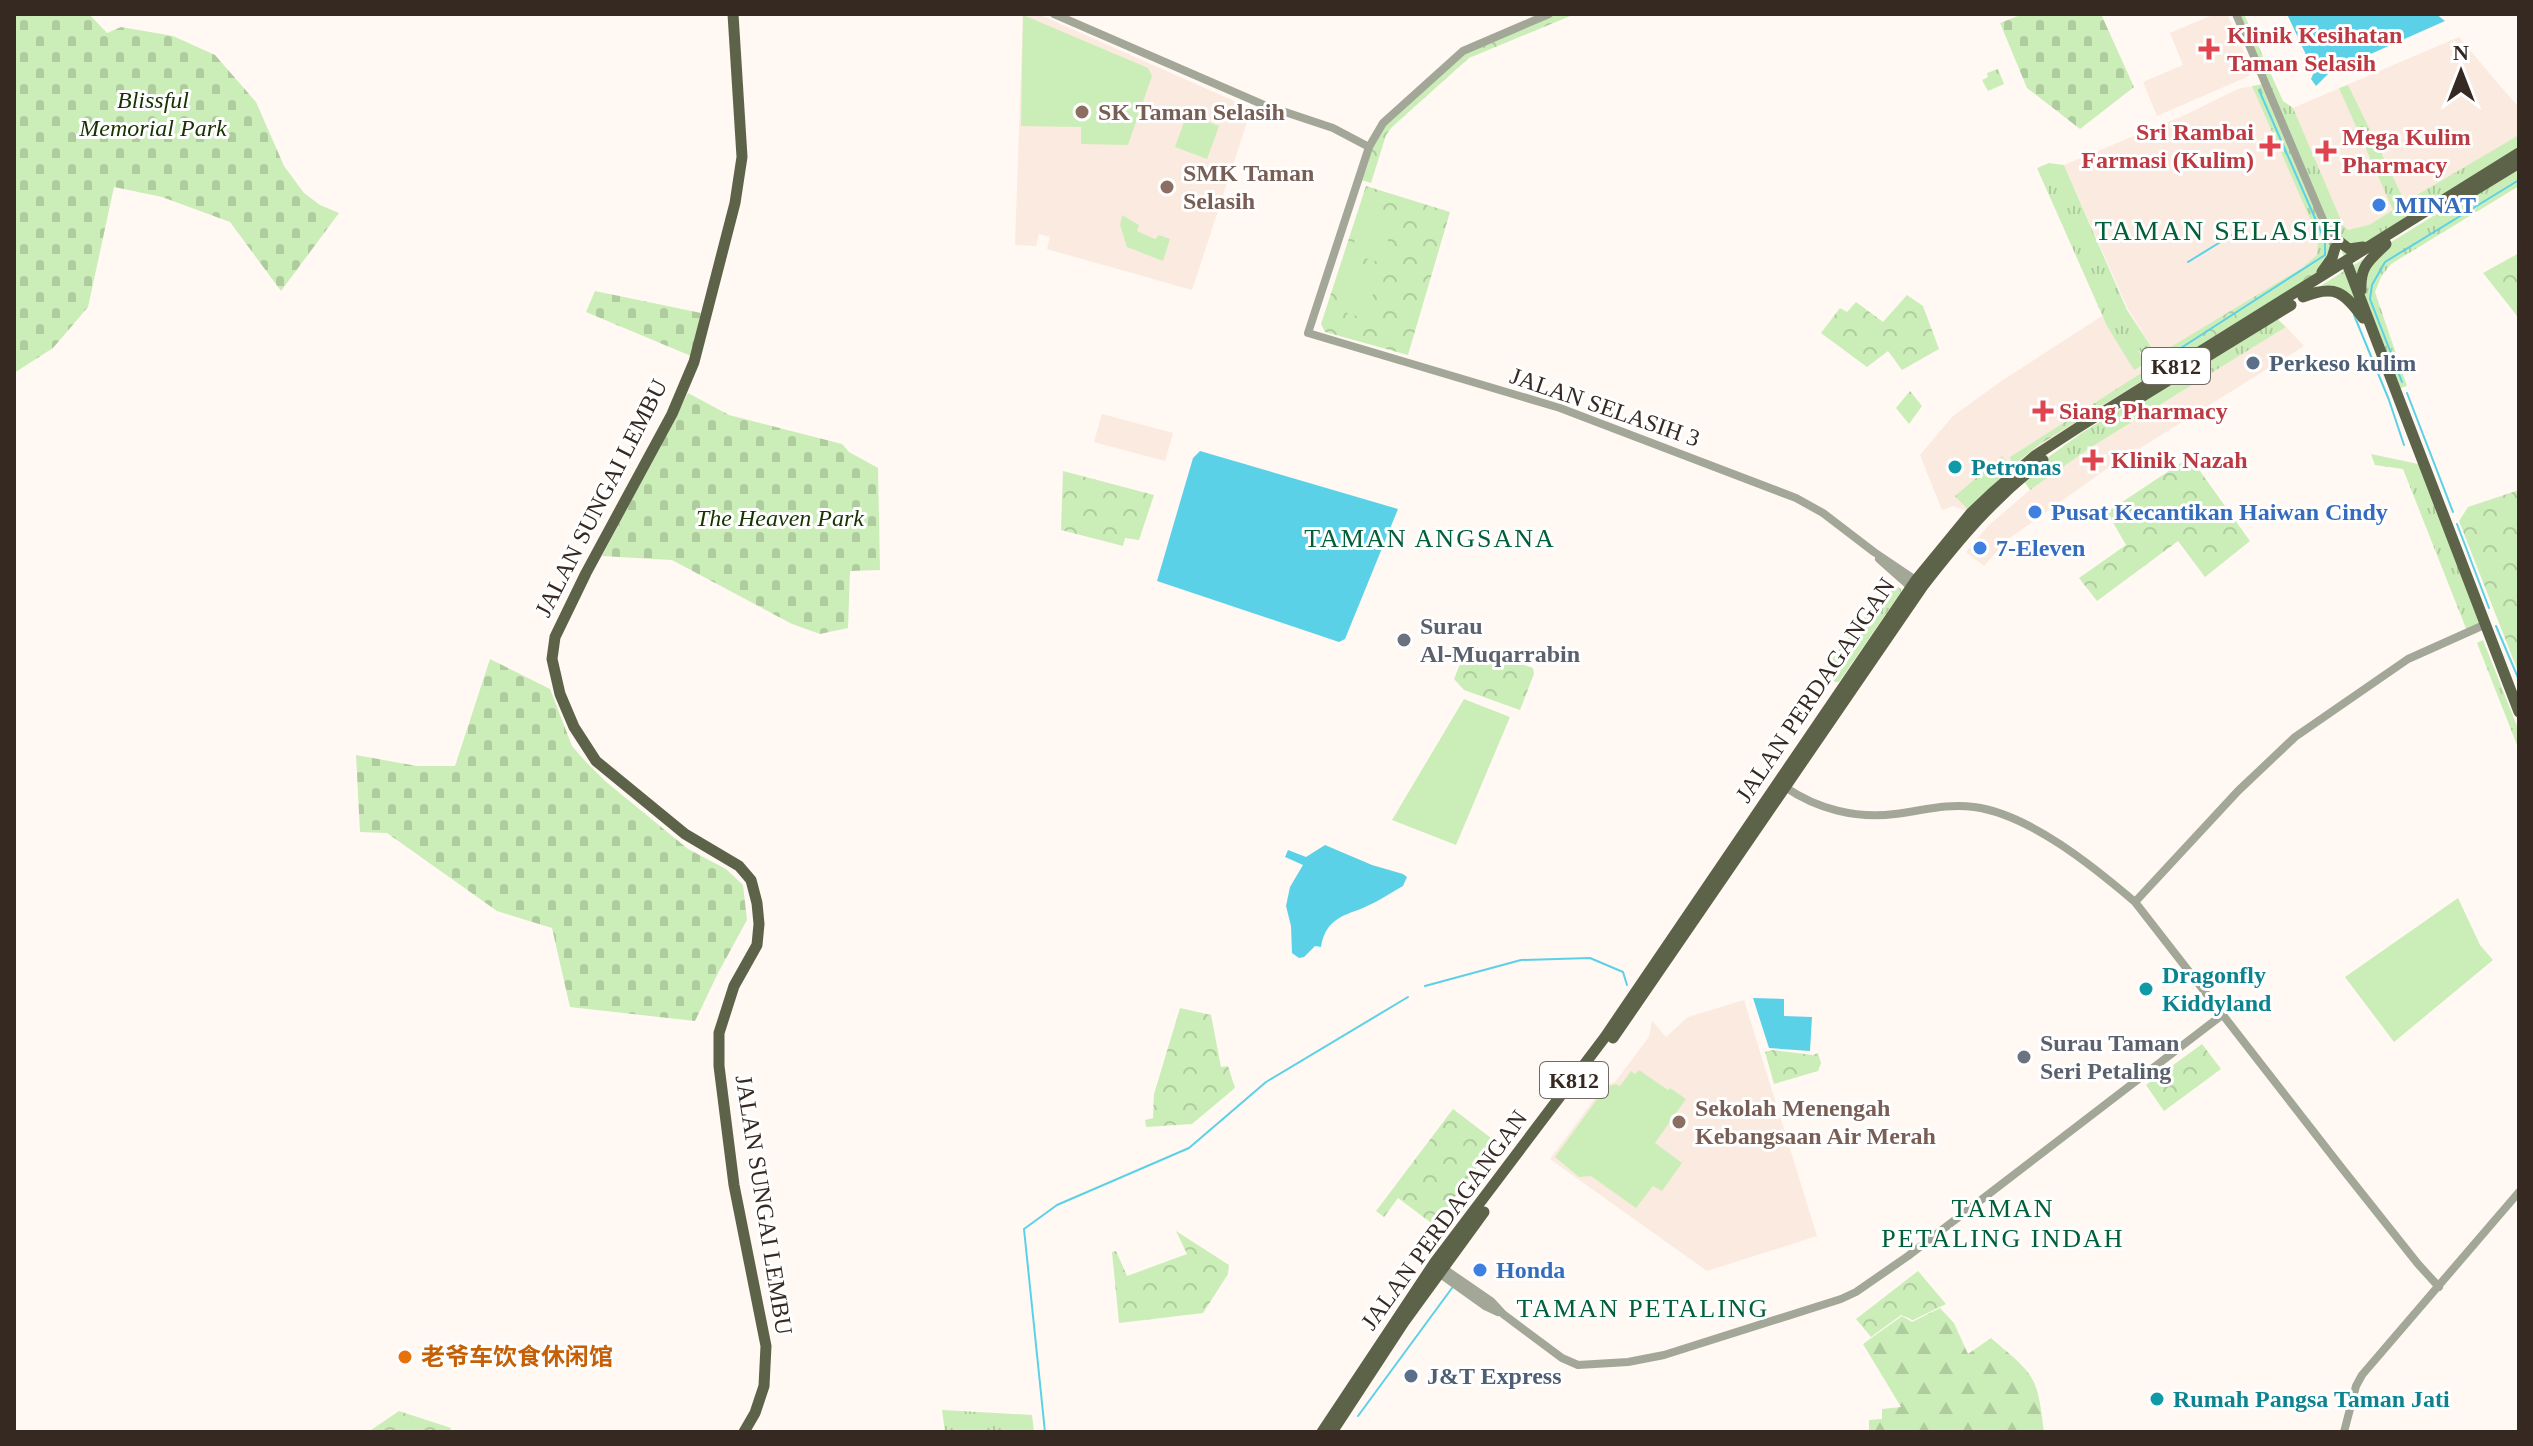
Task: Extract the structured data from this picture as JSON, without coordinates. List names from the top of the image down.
{
  "streets": {
    "main road": ["K812", "JALAN SUNGAI LEMBU", "JALAN PERDAGANGAN"],
    "street": ["JALAN SELASIH 3"]
  },
  "crossings": [
    ["JALAN SELASIH 3", "JALAN PERDAGANGAN"]
  ],
  "districts": [
    "TAMAN SELASIH",
    "TAMAN ANGSANA",
    "TAMAN PETALING INDAH",
    "TAMAN PETALING"
  ],
  "parks": ["Blissful Memorial Park", "The Heaven Park"],
  "places": {
    "health": [
      "Klinik Kesihatan Taman Selasih",
      "Sri Rambai Farmasi (Kulim)",
      "Mega Kulim Pharmacy",
      "Siang Pharmacy",
      "Klinik Nazah"
    ],
    "other": [
      "SK Taman Selasih",
      "SMK Taman Selasih",
      "MINAT",
      "Perkeso kulim",
      "Petronas",
      "Pusat Kecantikan Haiwan Cindy",
      "7-Eleven",
      "Surau Al-Muqarrabin",
      "Dragonfly Kiddyland",
      "Surau Taman Seri Petaling",
      "Sekolah Menengah Kebangsaan Air Merah",
      "Honda",
      "老爷车饮食休闲馆",
      "J&T Express",
      "Rumah Pangsa Taman Jati"
    ]
  },
  "north": "top"
}
